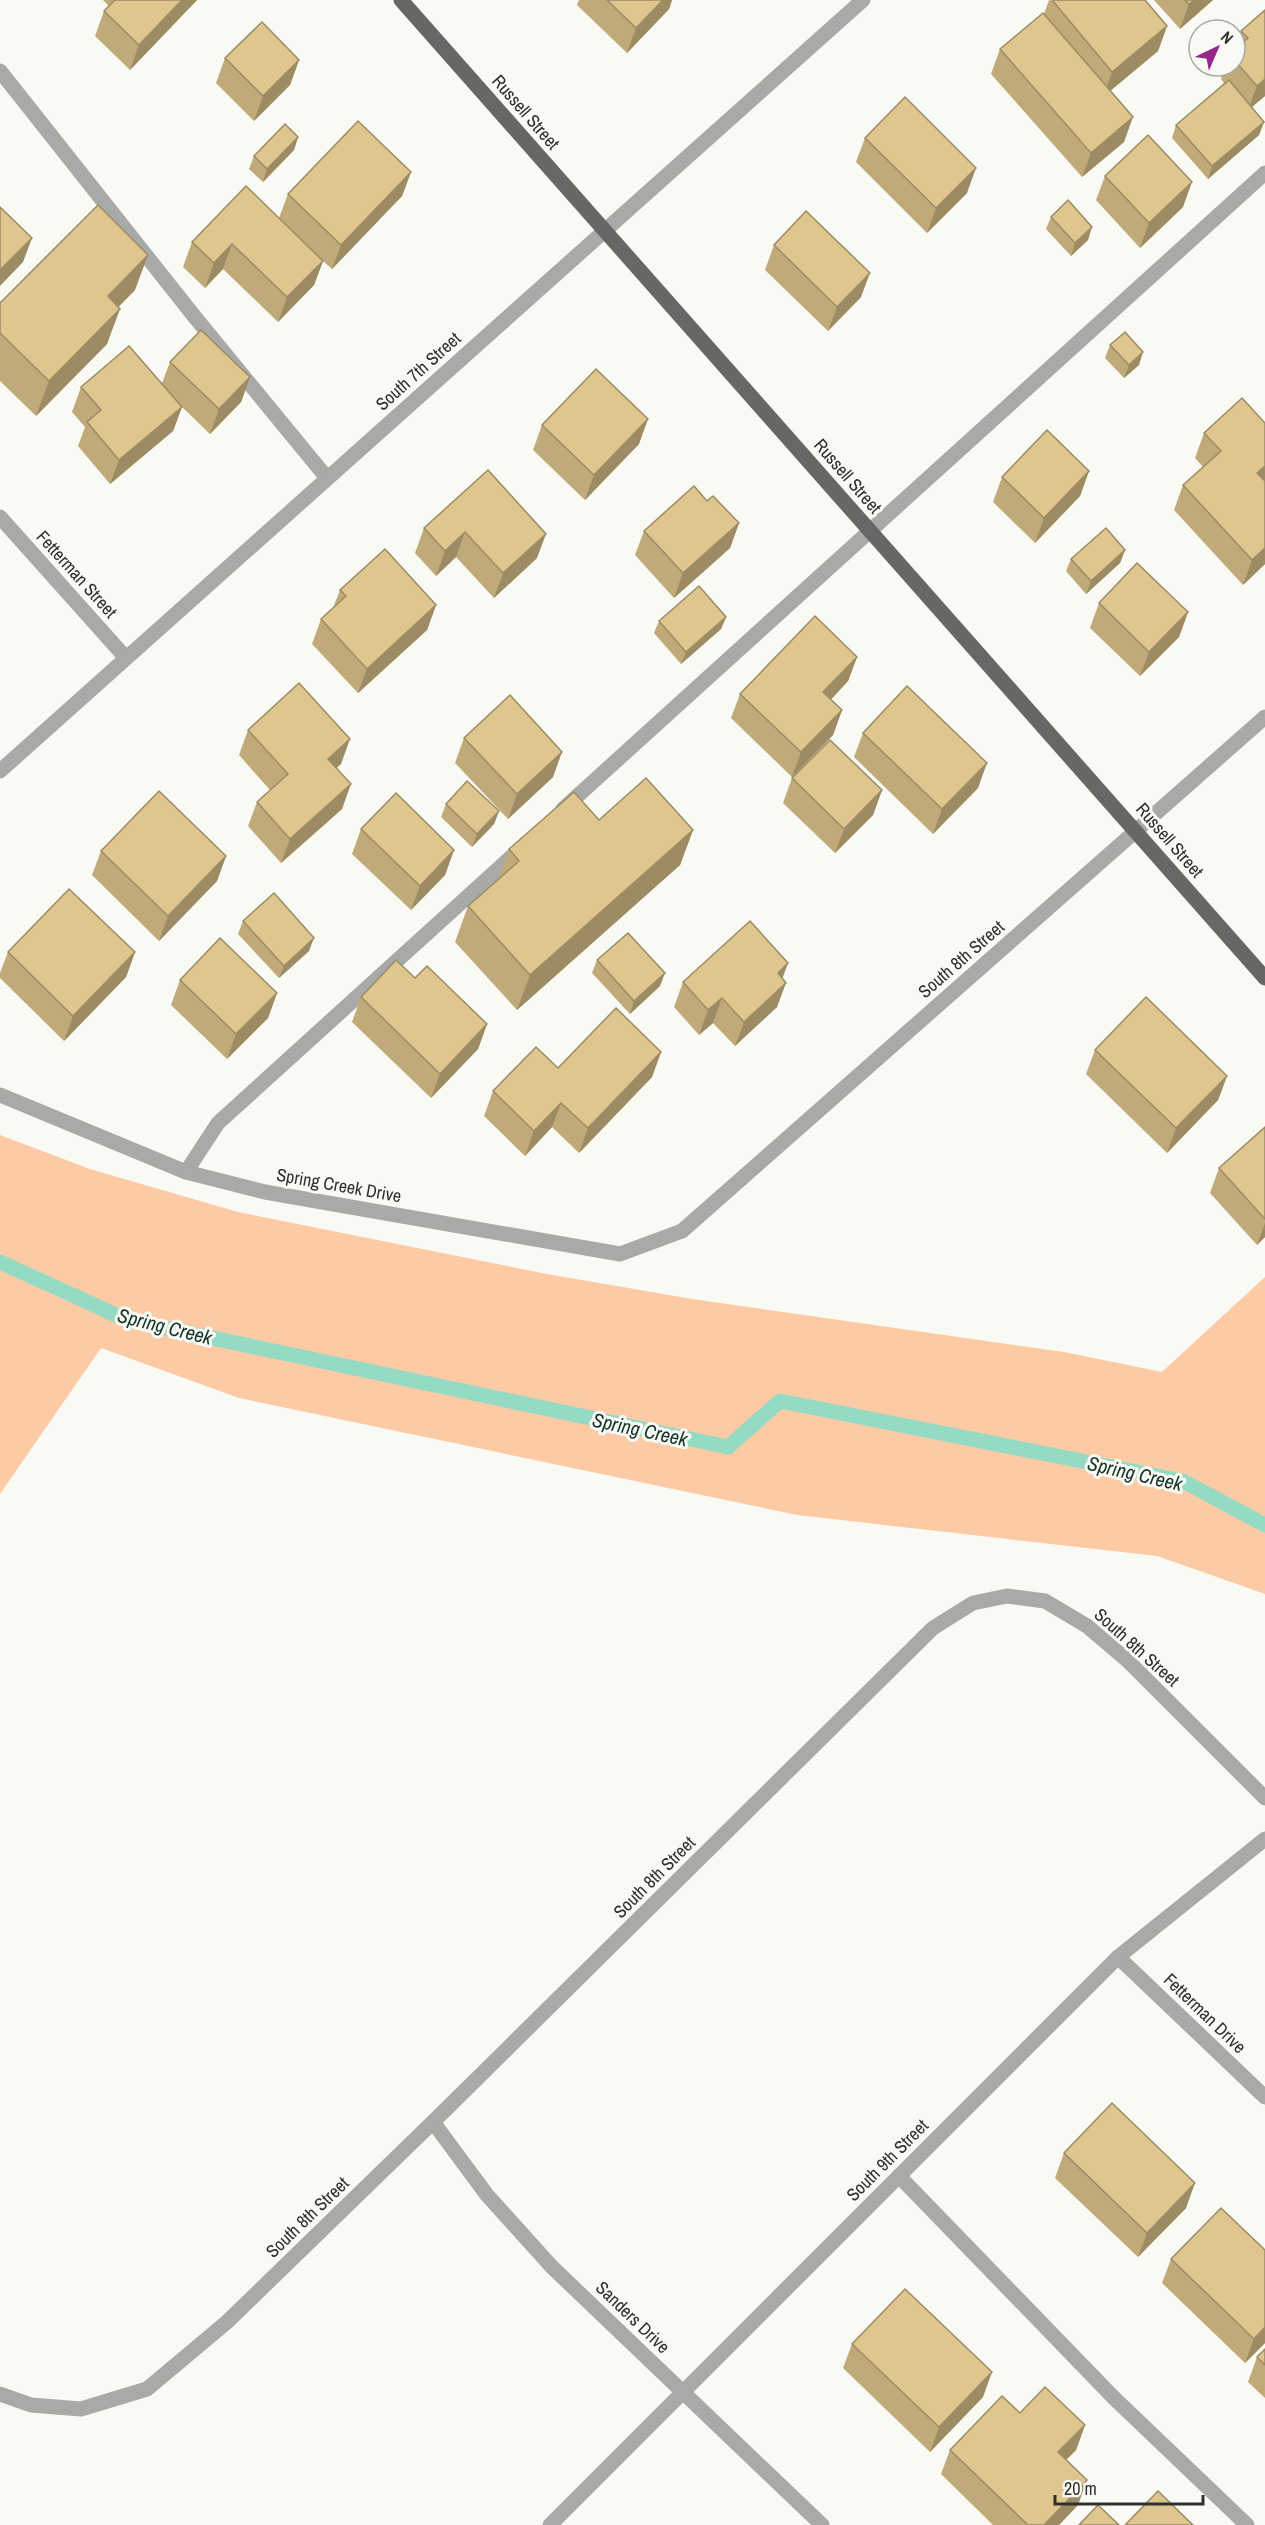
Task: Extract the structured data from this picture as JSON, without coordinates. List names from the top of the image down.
{
  "streets": {
    "main road": ["Russell Street"],
    "street": [
      "South 7th Street",
      "Fetterman Street",
      "South 8th Street",
      "Spring Creek Drive",
      "Fetterman Drive",
      "South 9th Street",
      "Sanders Drive"
    ]
  },
  "crossings": [
    ["Russell Street", "South 7th Street"],
    ["Russell Street", "South 8th Street"],
    ["South 7th Street", "Fetterman Street"],
    ["South 8th Street", "Spring Creek Drive"],
    ["South 8th Street", "Sanders Drive"],
    ["Fetterman Drive", "South 9th Street"],
    ["South 9th Street", "Sanders Drive"]
  ],
  "water": ["Spring Creek"],
  "scale_bar": "20 m",
  "north": "top right"
}
